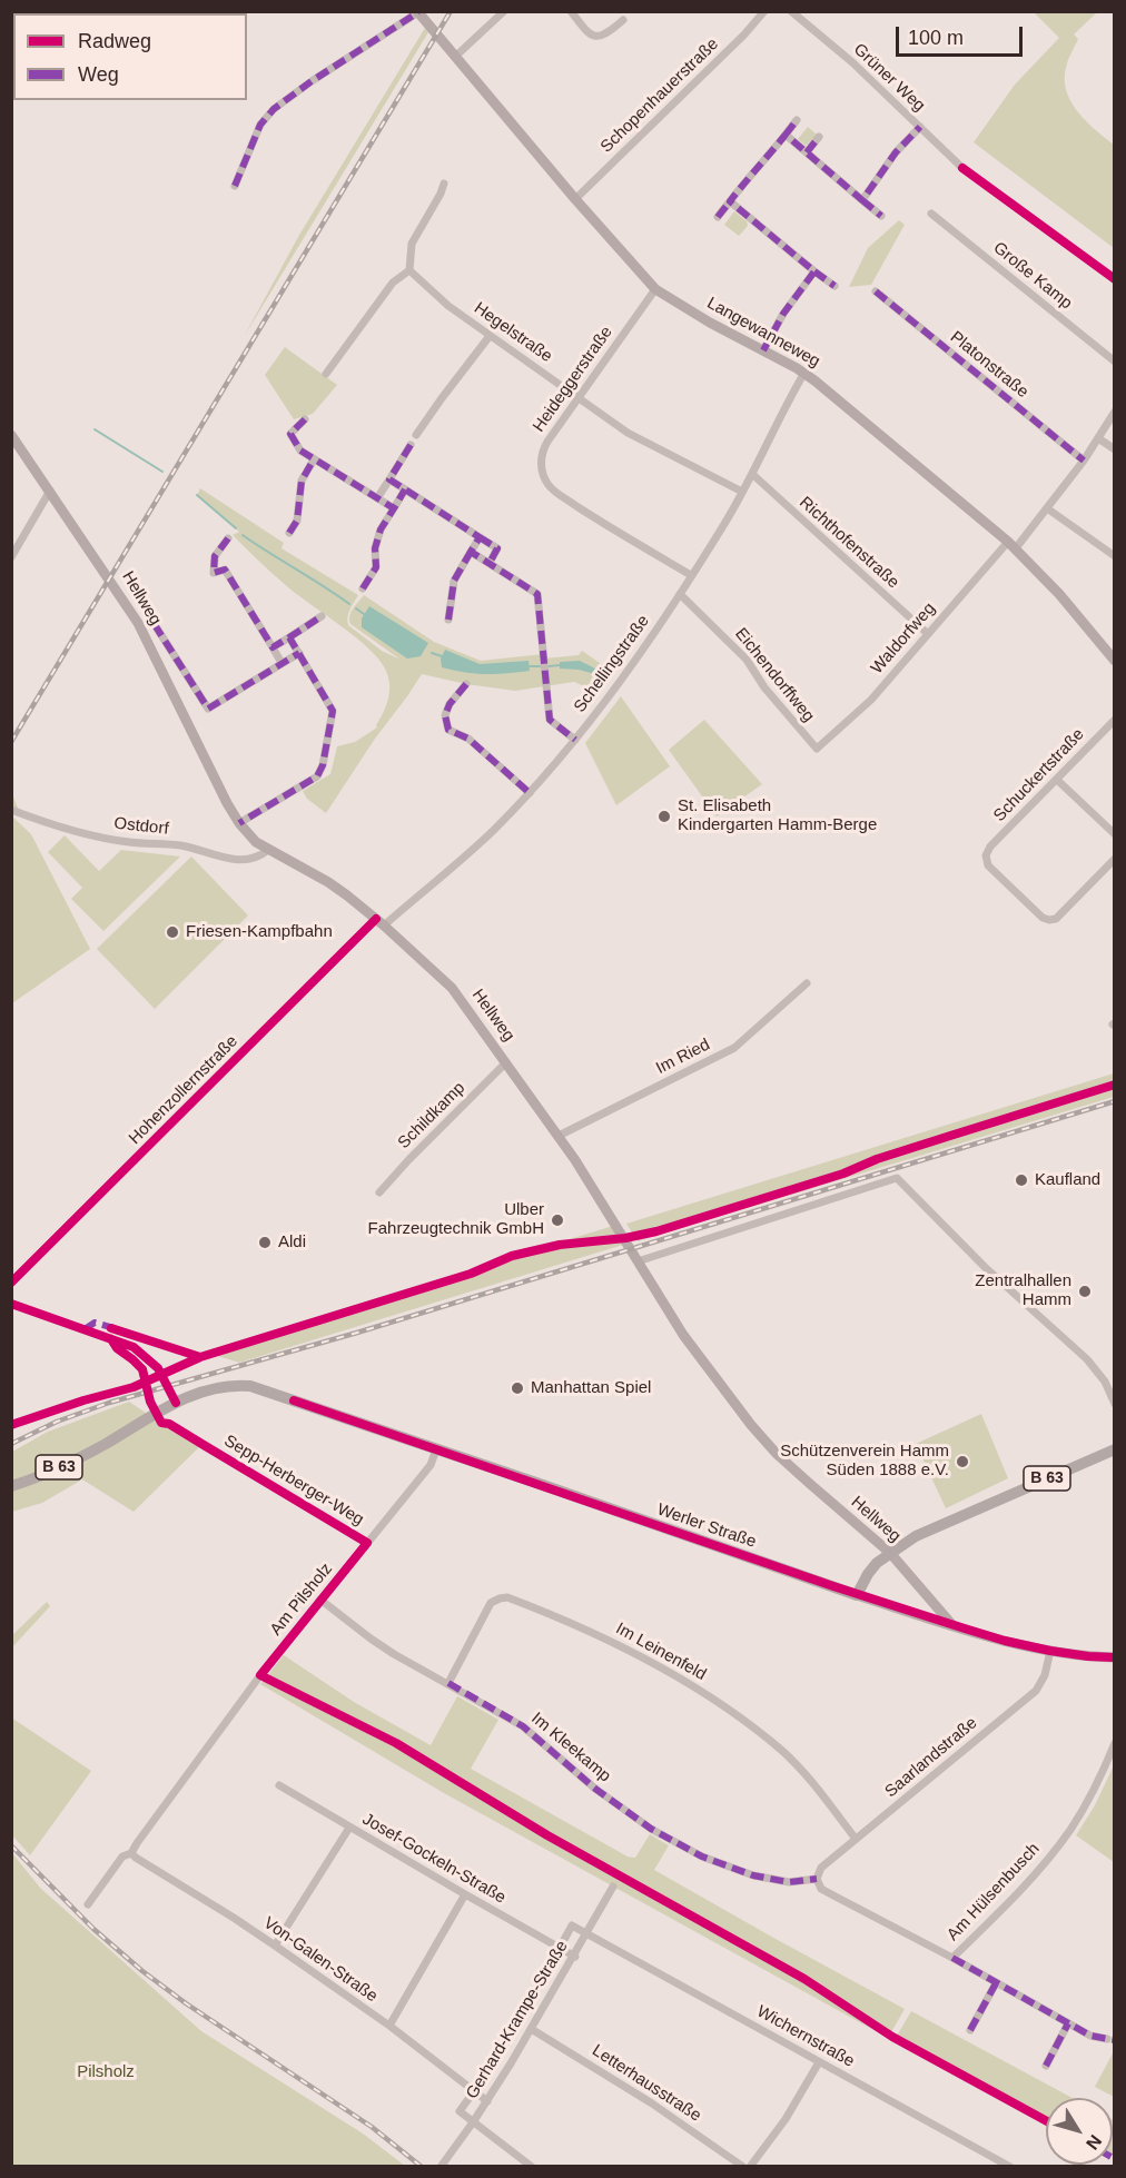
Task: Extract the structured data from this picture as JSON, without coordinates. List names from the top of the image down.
{
  "streets": {
    "main road": ["B 63", "Werler Straße"],
    "street": [
      "Grüner Weg",
      "Schopenhauerstraße",
      "Große Kamp",
      "Hegelstraße",
      "Langewanneweg",
      "Platonstraße",
      "Heideggerstraße",
      "Richthofenstraße",
      "Hellweg",
      "Waldorfweg",
      "Schellingstraße",
      "Eichendorffweg",
      "Schuckertstraße",
      "Ostdorf",
      "Im Ried",
      "Hohenzollernstraße",
      "Schildkamp",
      "Sepp-Herberger-Weg",
      "Am Pilsholz",
      "Im Leinenfeld",
      "Im Kleekamp",
      "Saarlandstraße",
      "Josef-Gockeln-Straße",
      "Am Hülsenbusch",
      "Von-Galen-Straße",
      "Gerhard-Krampe-Straße",
      "Wichernstraße",
      "Letterhausstraße"
    ]
  },
  "crossings": [
    ["Schopenhauerstraße", "Langewanneweg"],
    ["Hegelstraße", "Heideggerstraße"],
    ["Hegelstraße", "Schellingstraße"],
    ["Langewanneweg", "Heideggerstraße"],
    ["Langewanneweg", "Waldorfweg"],
    ["Langewanneweg", "Schellingstraße"],
    ["Platonstraße", "Waldorfweg"],
    ["Heideggerstraße", "Schellingstraße"],
    ["Richthofenstraße", "Waldorfweg"],
    ["Richthofenstraße", "Schellingstraße"],
    ["Hellweg", "Schellingstraße"],
    ["Hellweg", "Ostdorf"],
    ["Hellweg", "Im Ried"],
    ["Hellweg", "Hohenzollernstraße"],
    ["Hellweg", "Schildkamp"],
    ["Hellweg", "B 63"],
    ["Hellweg", "Werler Straße"],
    ["Waldorfweg", "Eichendorffweg"],
    ["Schellingstraße", "Eichendorffweg"],
    ["Schellingstraße", "Hohenzollernstraße"],
    ["B 63", "Werler Straße"],
    ["Sepp-Herberger-Weg", "Am Pilsholz"],
    ["Werler Straße", "Am Pilsholz"],
    ["Werler Straße", "Saarlandstraße"],
    ["Am Pilsholz", "Im Kleekamp"],
    ["Am Pilsholz", "Von-Galen-Straße"],
    ["Im Leinenfeld", "Im Kleekamp"],
    ["Im Leinenfeld", "Saarlandstraße"],
    ["Im Kleekamp", "Saarlandstraße"],
    ["Im Kleekamp", "Am Hülsenbusch"],
    ["Saarlandstraße", "Am Hülsenbusch"],
    ["Josef-Gockeln-Straße", "Gerhard-Krampe-Straße"],
    ["Von-Galen-Straße", "Gerhard-Krampe-Straße"],
    ["Gerhard-Krampe-Straße", "Wichernstraße"],
    ["Gerhard-Krampe-Straße", "Letterhausstraße"]
  ],
  "parks": ["Pilsholz"],
  "places": [
    "St. Elisabeth Kindergarten Hamm-Berge",
    "Friesen-Kampfbahn",
    "Kaufland",
    "Ulber Fahrzeugtechnik GmbH",
    "Aldi",
    "Zentralhallen Hamm",
    "Manhattan Spiel",
    "Schützenverein Hamm Süden 1888 e.V."
  ],
  "legend": ["Radweg", "Weg"],
  "scale_bar": "100 m",
  "north": "bottom right"
}
